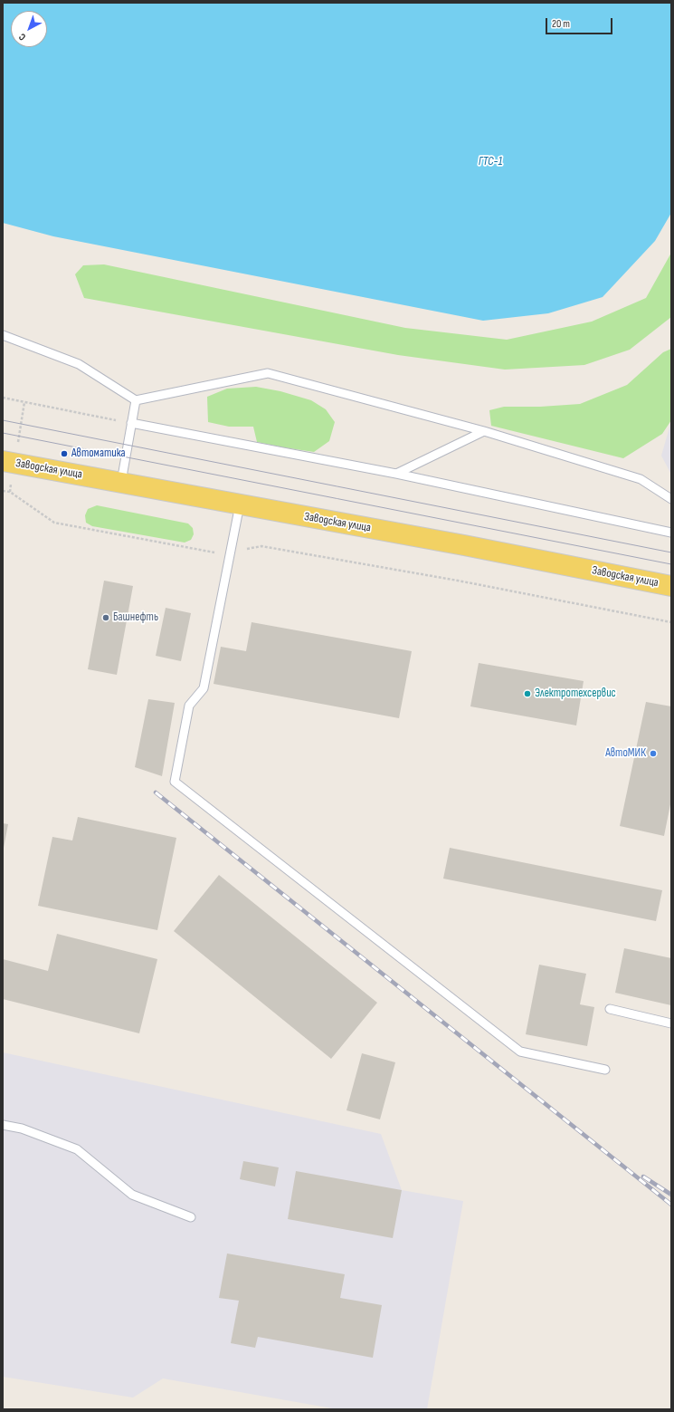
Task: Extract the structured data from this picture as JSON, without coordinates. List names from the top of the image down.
{
  "streets": {
    "main road": ["Заводская улица"]
  },
  "water": ["ГТС-1"],
  "places": [
    "Автоматика",
    "Башнефть",
    "Электротехсервис",
    "АвтоМИК"
  ],
  "scale_bar": "20 m",
  "north": "bottom left"
}
